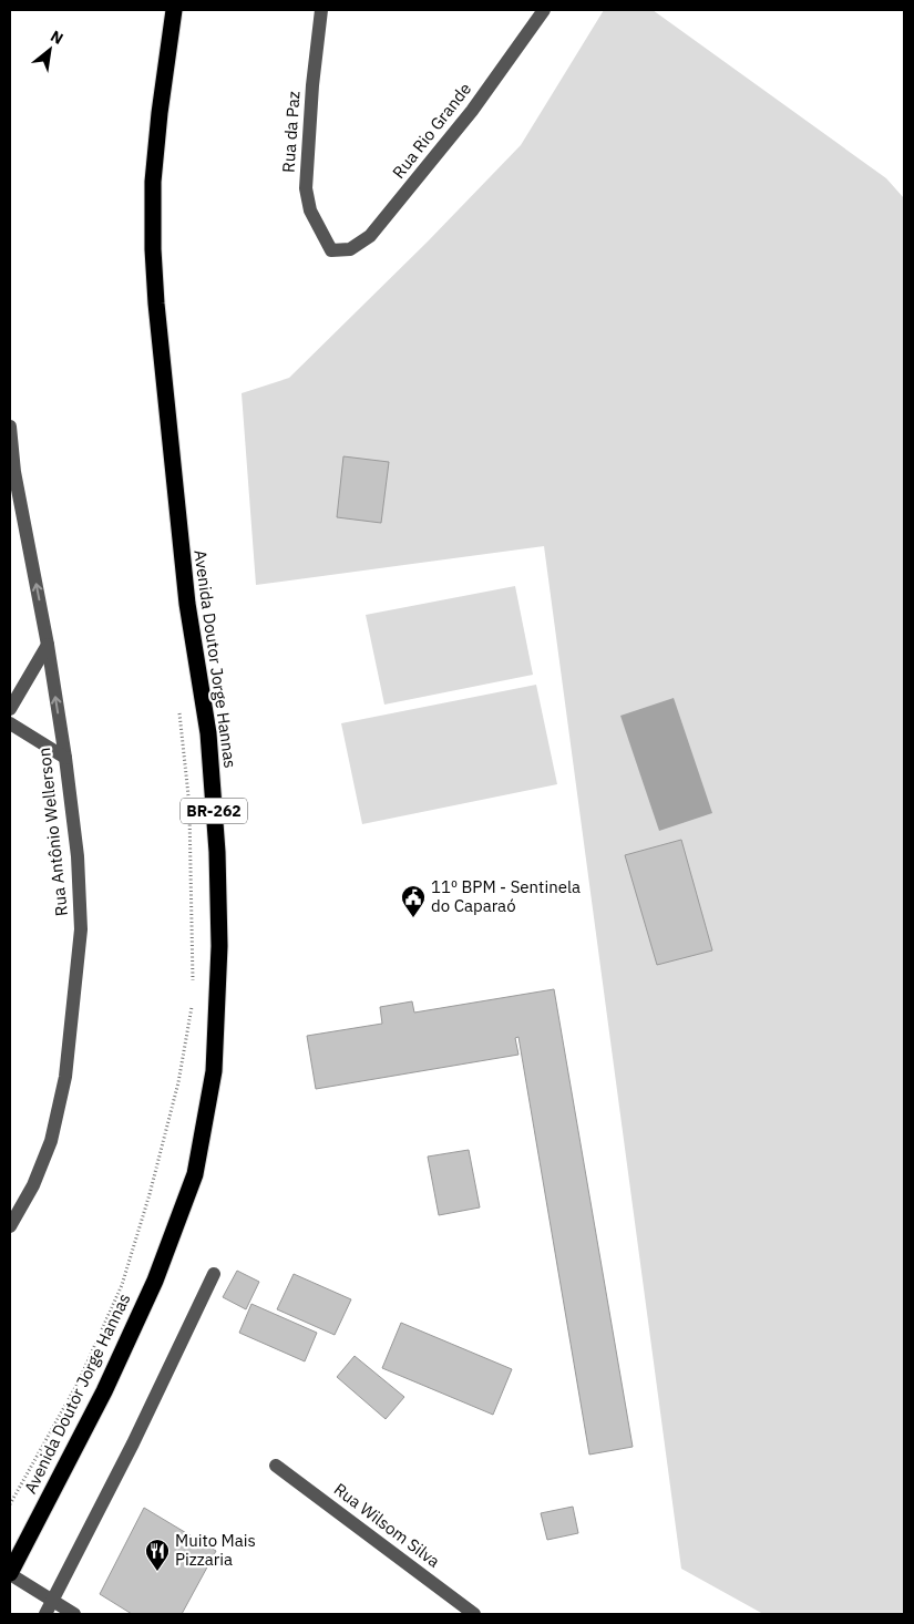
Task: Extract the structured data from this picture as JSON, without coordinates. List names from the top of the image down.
{
  "streets": {
    "highway": ["Avenida Doutor Jorge Hannas", "BR-262"],
    "street": [
      "Rua Rio Grande",
      "Rua da Paz",
      "Rua Antônio Wellerson",
      "Rua Wilsom Silva"
    ]
  },
  "crossings": [
    ["Rua Rio Grande", "Rua da Paz"]
  ],
  "one_way": ["Rua Antônio Wellerson"],
  "places": {
    "public building": ["11º BPM - Sentinela do Caparaó"],
    "restaurant": ["Muito Mais Pizzaria"]
  },
  "north": "top right"
}
